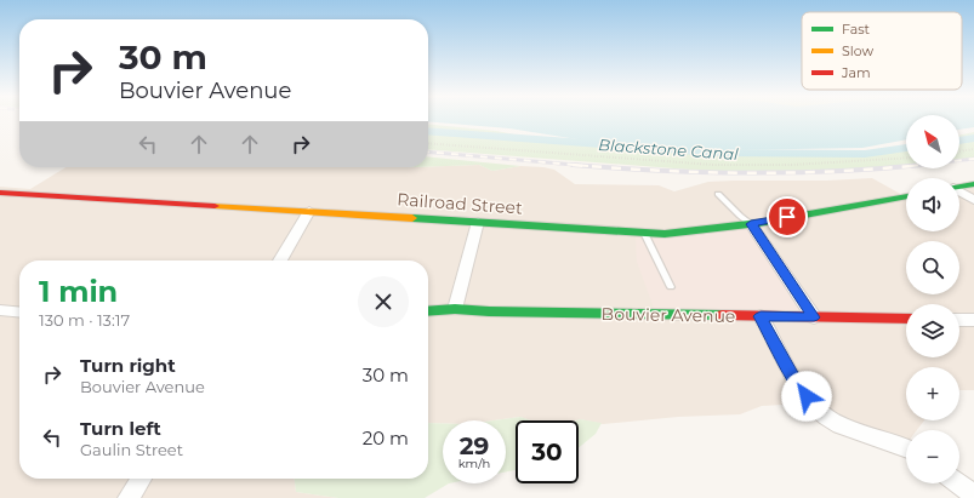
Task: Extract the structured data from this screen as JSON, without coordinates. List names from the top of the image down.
{
  "streets": {
    "street": ["Railroad Street", "Bouvier Avenue"]
  },
  "water": ["Blackstone Canal"],
  "legend": ["Fast", "Slow", "Jam"],
  "north": "top left",
  "page": {
    "turn": ["30 m", "Bouvier Avenue"],
    "map_buttons": ["+", "−"],
    "heading": ["1 min", "130 m · 13:17"],
    "list": [
      {
        "name": "Turn right",
        "note": "Bouvier Avenue",
        "value": "30 m"
      },
      {
        "name": "Turn left",
        "note": "Gaulin Street",
        "value": "20 m"
      }
    ],
    "speed": "29 km/h",
    "limit": "30"
  }
}
